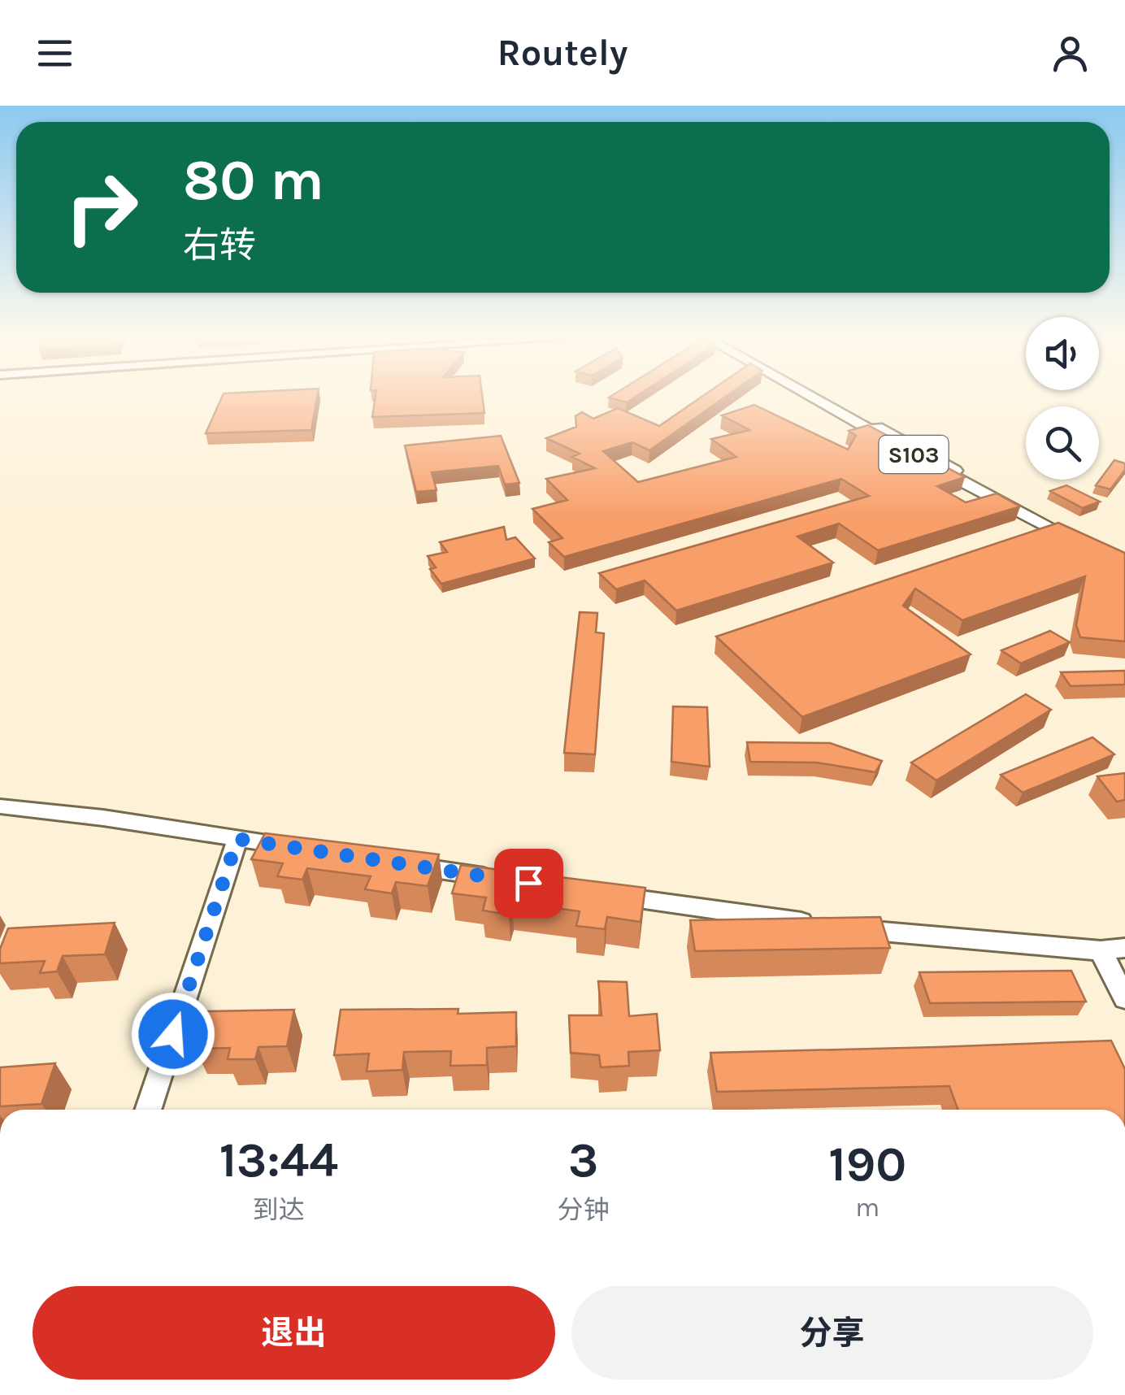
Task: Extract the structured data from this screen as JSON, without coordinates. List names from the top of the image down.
{
  "streets": {
    "main road": ["S103"]
  },
  "page": {
    "header": "Routely",
    "turn": ["80 m", "右转"],
    "eta": [
      "13:44",
      "到达",
      "3",
      "分钟",
      "190",
      "m"
    ],
    "buttons": ["退出", "分享"]
  }
}
